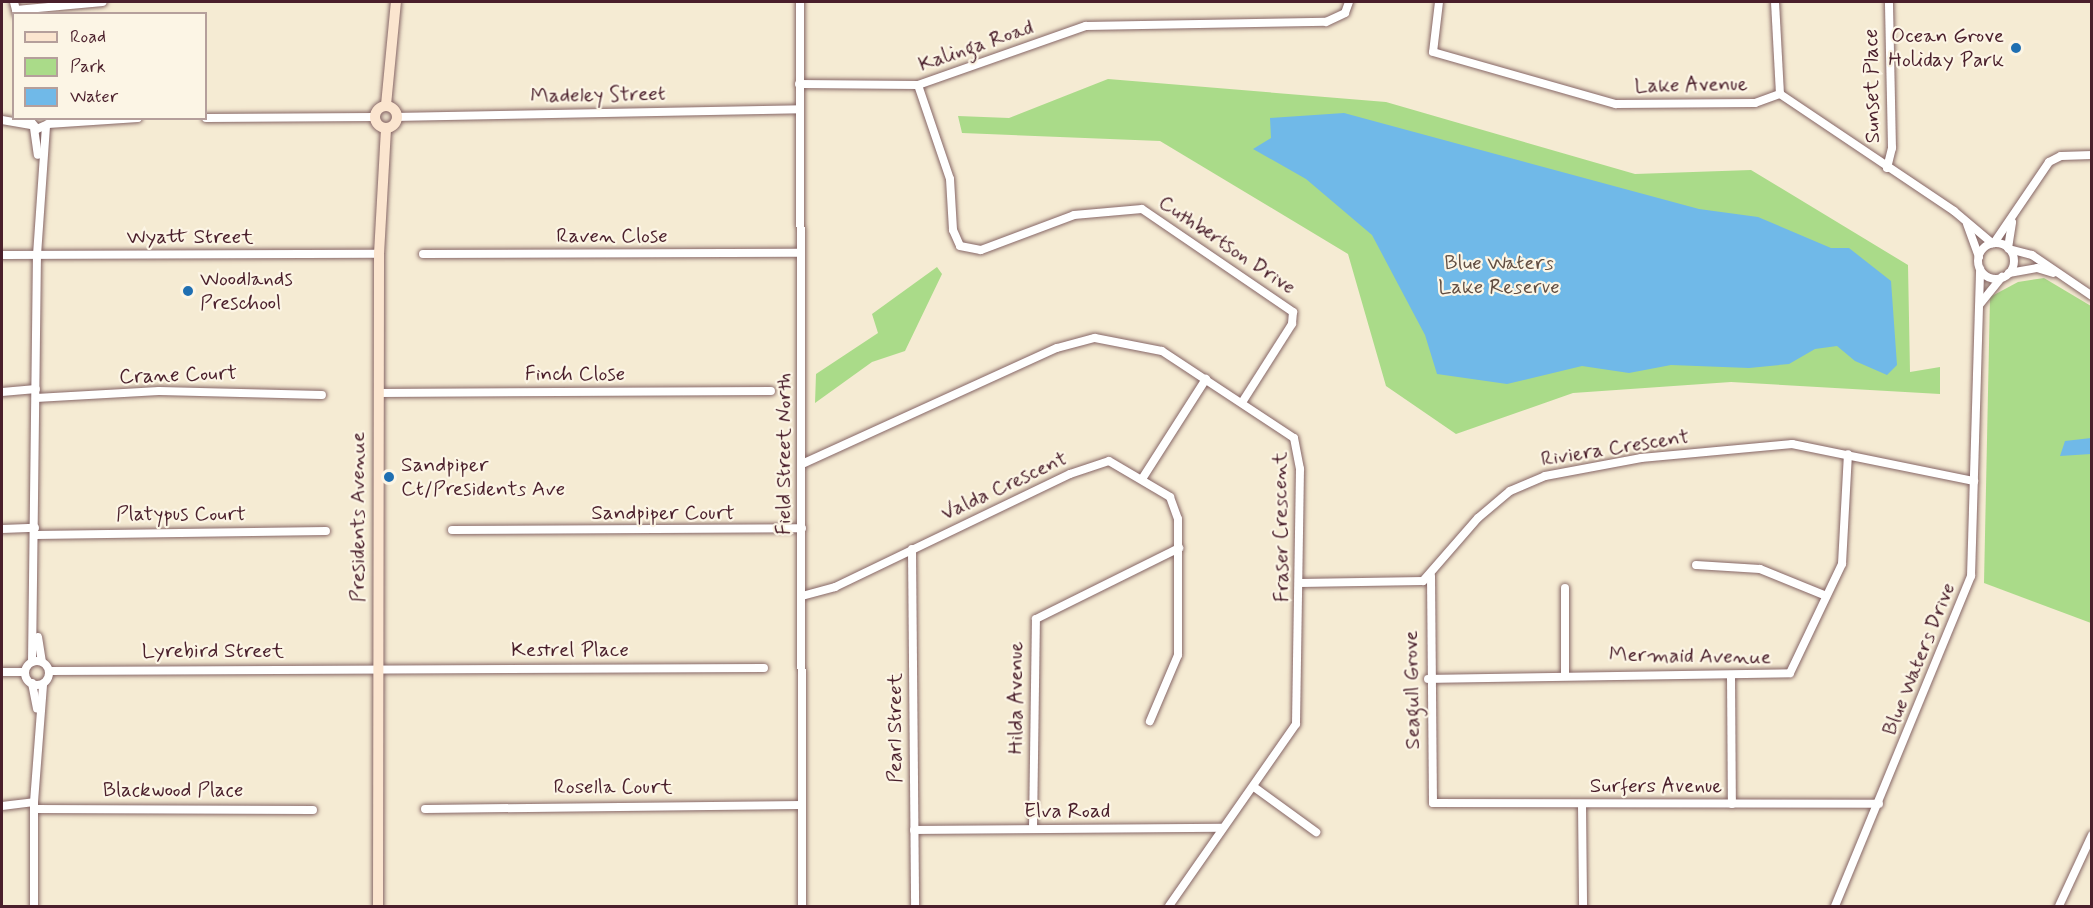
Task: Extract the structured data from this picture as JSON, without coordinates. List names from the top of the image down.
{
  "streets": {
    "street": [
      "Kalinga Road",
      "Lake Avenue",
      "Sunset Place",
      "Madeley Street",
      "Raven Close",
      "Wyatt Street",
      "Cuthbertson Drive",
      "Finch Close",
      "Crane Court",
      "Riviera Crescent",
      "Field Street North",
      "Valda Crescent",
      "Sandpiper Court",
      "Platypus Court",
      "Presidents Avenue",
      "Fraser Crescent",
      "Kestrel Place",
      "Lyrebird Street",
      "Mermaid Avenue",
      "Blue Waters Drive",
      "Seagull Grove",
      "Hilda Avenue",
      "Pearl Street",
      "Surfers Avenue",
      "Rosella Court",
      "Blackwood Place",
      "Elva Road"
    ]
  },
  "crossings": [
    ["Kalinga Road", "Cuthbertson Drive"],
    ["Kalinga Road", "Field Street North"],
    ["Lake Avenue", "Sunset Place"],
    ["Lake Avenue", "Blue Waters Drive"],
    ["Madeley Street", "Field Street North"],
    ["Raven Close", "Field Street North"],
    ["Wyatt Street", "Presidents Avenue"],
    ["Cuthbertson Drive", "Fraser Crescent"],
    ["Finch Close", "Presidents Avenue"],
    ["Riviera Crescent", "Mermaid Avenue"],
    ["Riviera Crescent", "Blue Waters Drive"],
    ["Riviera Crescent", "Seagull Grove"],
    ["Field Street North", "Valda Crescent"],
    ["Field Street North", "Sandpiper Court"],
    ["Field Street North", "Fraser Crescent"],
    ["Field Street North", "Rosella Court"],
    ["Valda Crescent", "Hilda Avenue"],
    ["Valda Crescent", "Pearl Street"],
    ["Presidents Avenue", "Kestrel Place"],
    ["Presidents Avenue", "Lyrebird Street"],
    ["Fraser Crescent", "Elva Road"],
    ["Kestrel Place", "Lyrebird Street"],
    ["Mermaid Avenue", "Seagull Grove"],
    ["Blue Waters Drive", "Surfers Avenue"],
    ["Seagull Grove", "Surfers Avenue"],
    ["Hilda Avenue", "Elva Road"],
    ["Pearl Street", "Elva Road"]
  ],
  "parks": ["Blue Waters Lake Reserve"],
  "places": ["Ocean Grove Holiday Park", "Woodlands Preschool", "Sandpiper Ct/Presidents Ave"],
  "legend": ["Road", "Park", "Water"]
}
